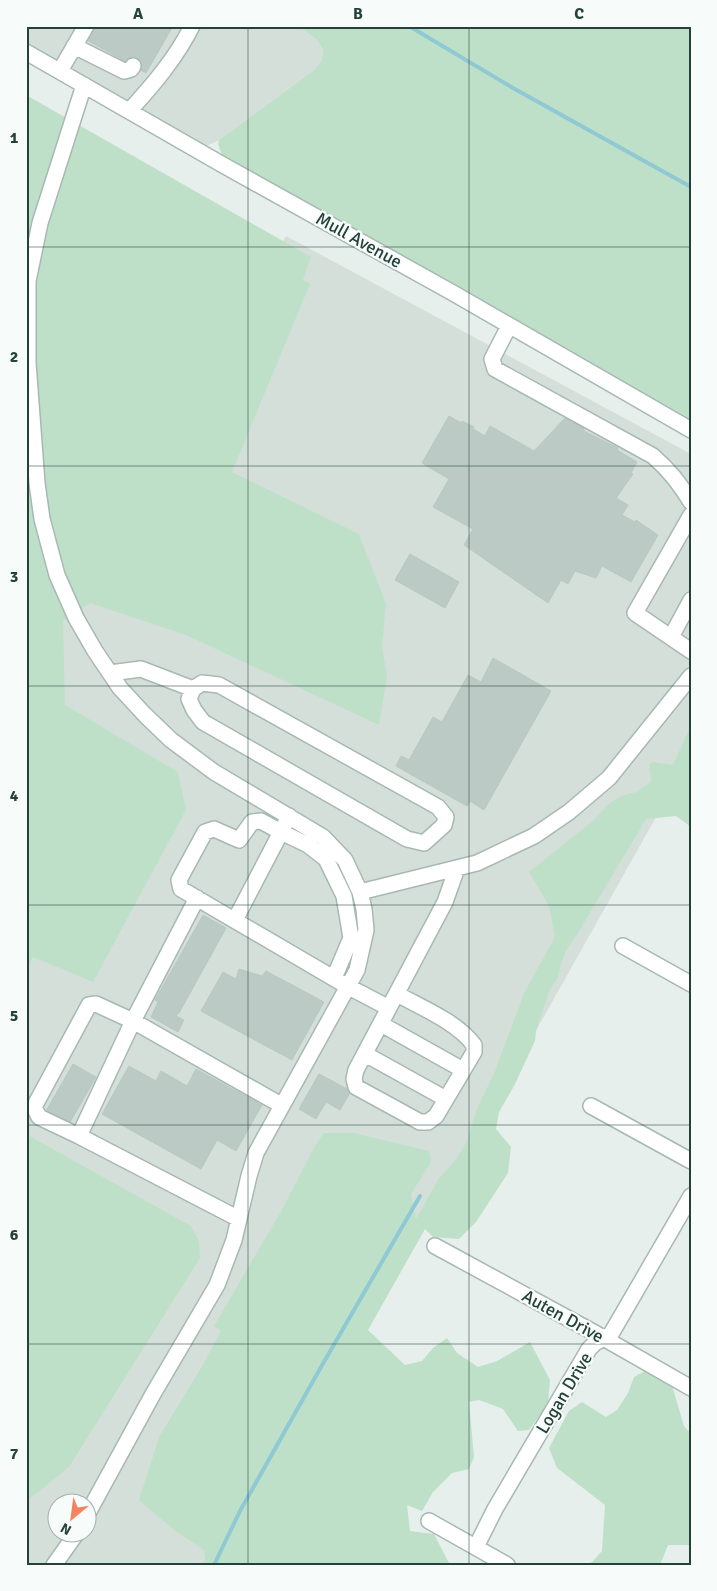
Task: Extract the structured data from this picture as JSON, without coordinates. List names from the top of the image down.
{
  "streets": {
    "street": ["Mull Avenue", "Auten Drive", "Logan Drive"]
  },
  "crossings": [
    ["Auten Drive", "Logan Drive"]
  ],
  "north": "bottom left",
  "grid": {
    "columns": ["A", "B", "C"],
    "rows": [
      "1",
      "2",
      "3",
      "4",
      "5",
      "6",
      "7"
    ]
  }
}
